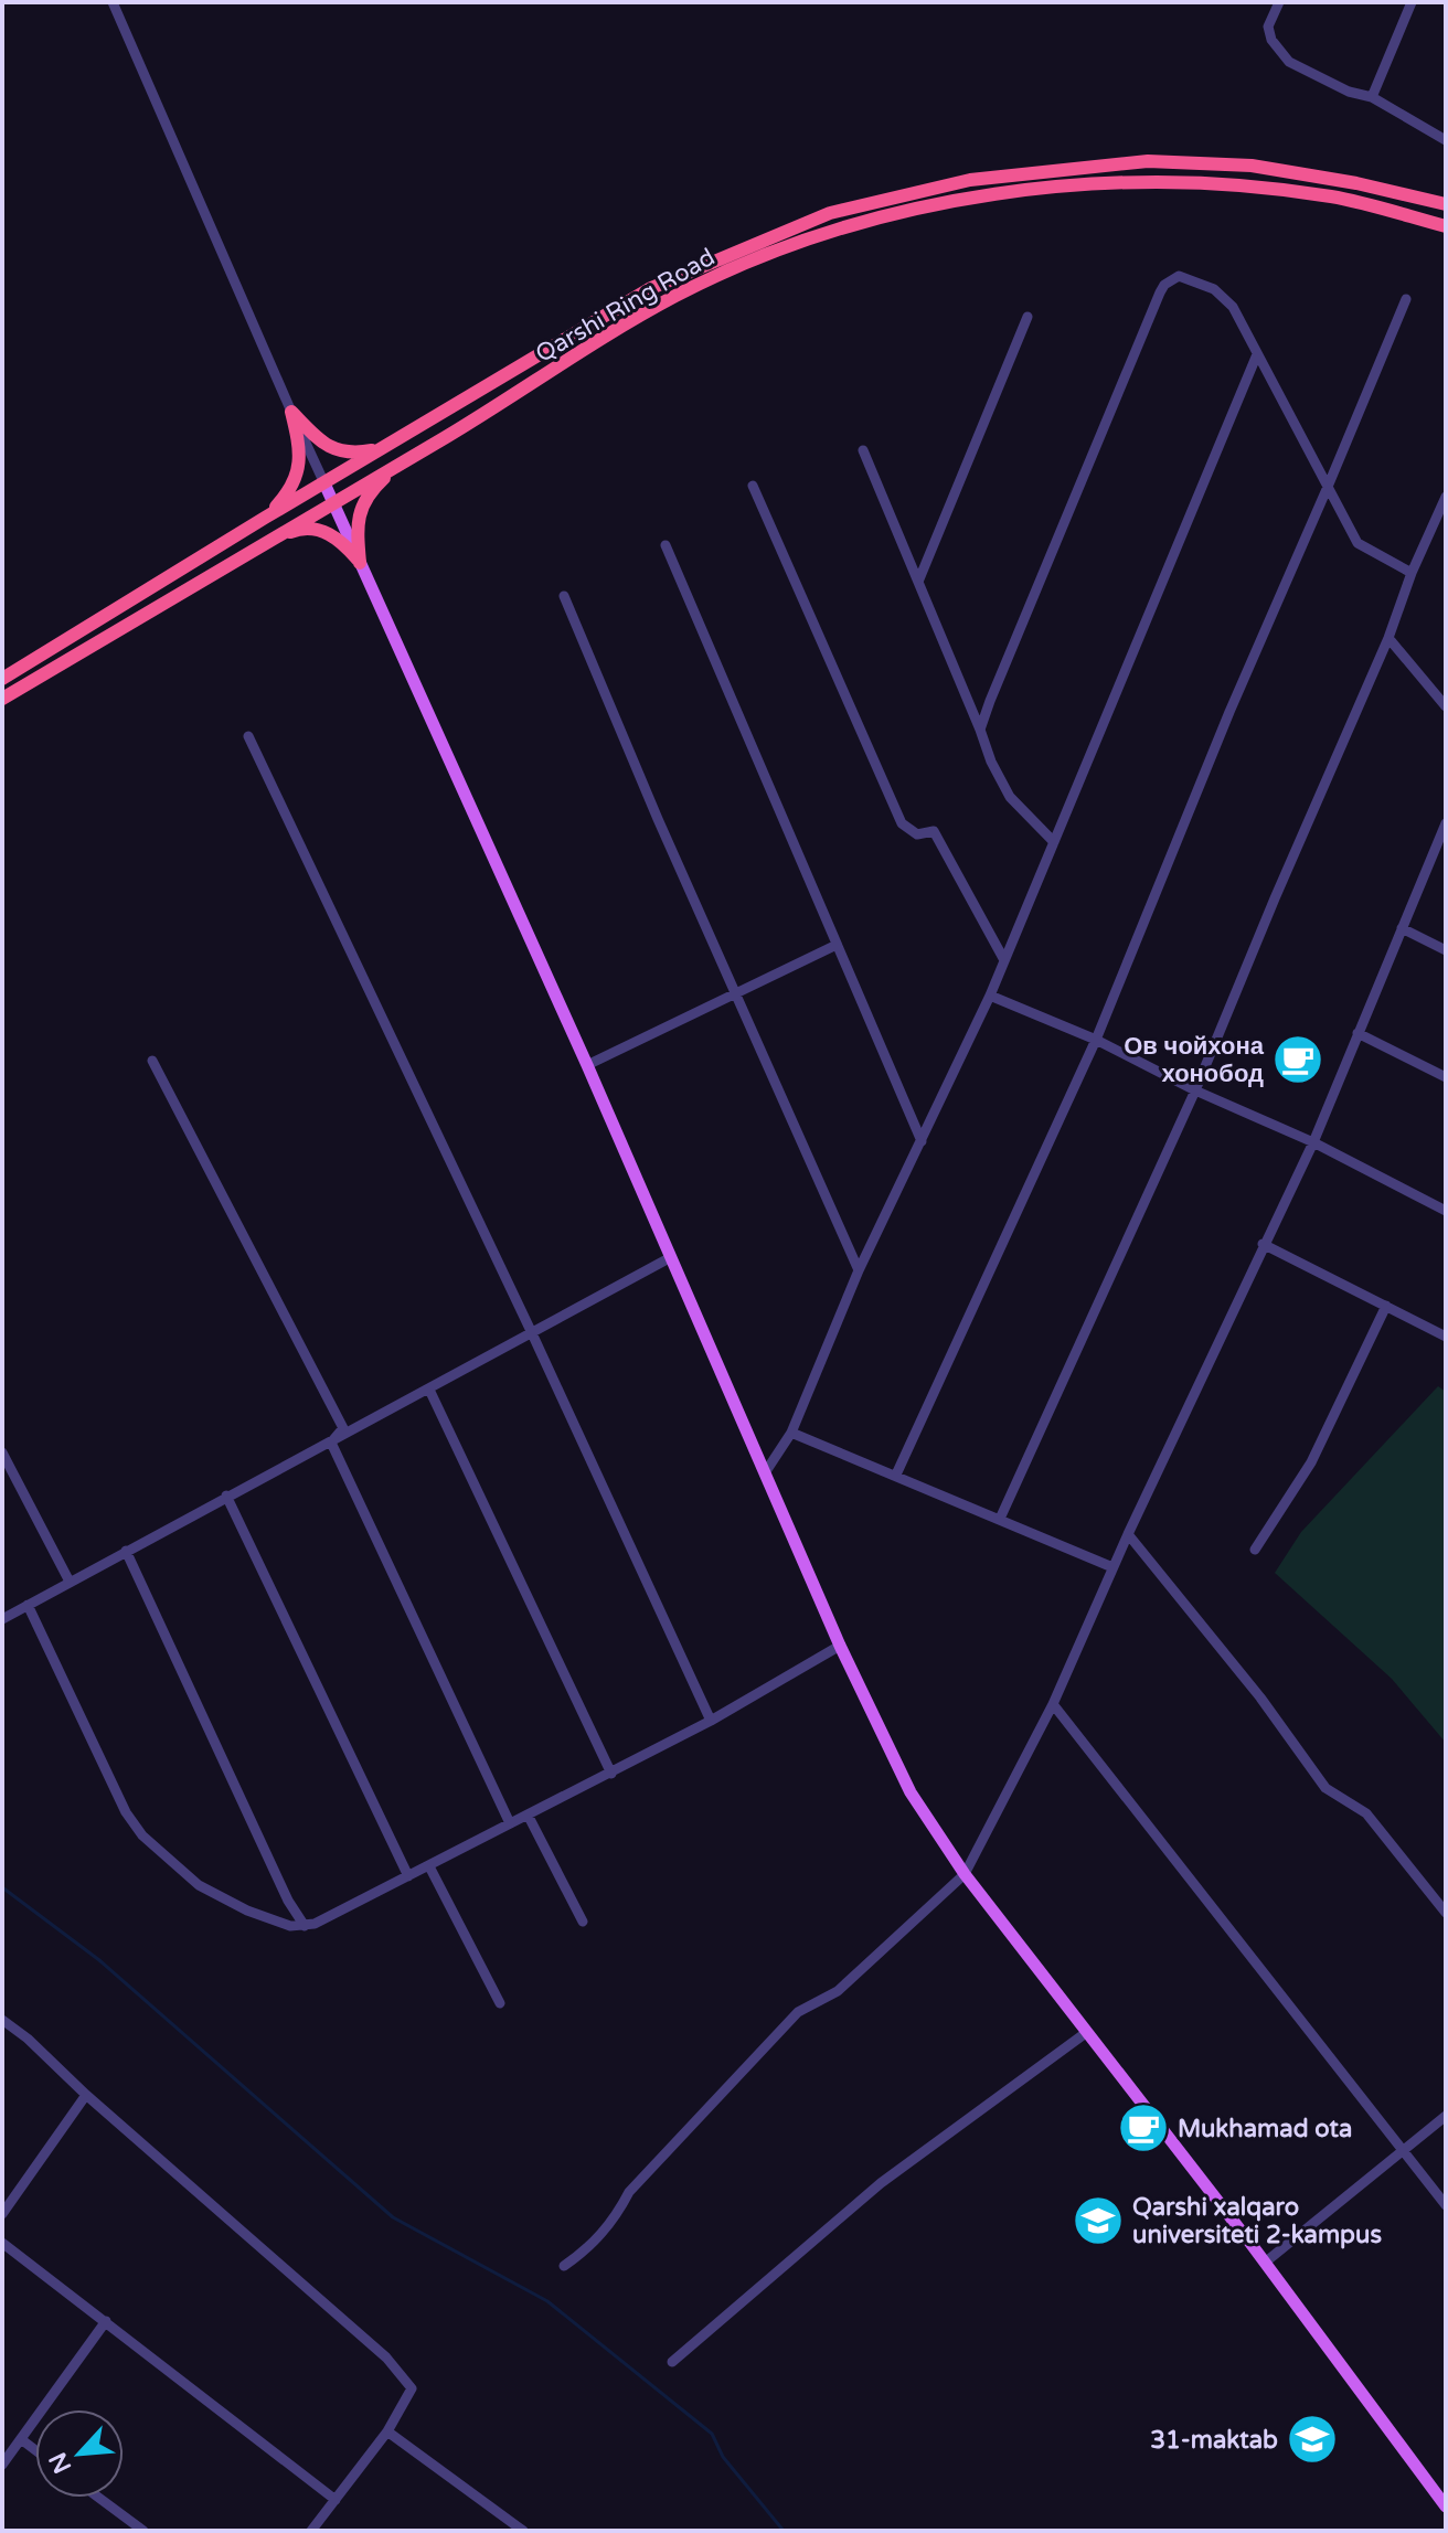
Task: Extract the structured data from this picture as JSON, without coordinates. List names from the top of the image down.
{
  "streets": {
    "highway": ["Qarshi Ring Road"]
  },
  "places": {
    "cafe": ["Ов чойхона хонобод", "Mukhamad ota"],
    "school or university": ["Qarshi xalqaro universiteti 2-kampus", "31-maktab"]
  },
  "north": "bottom left"
}
